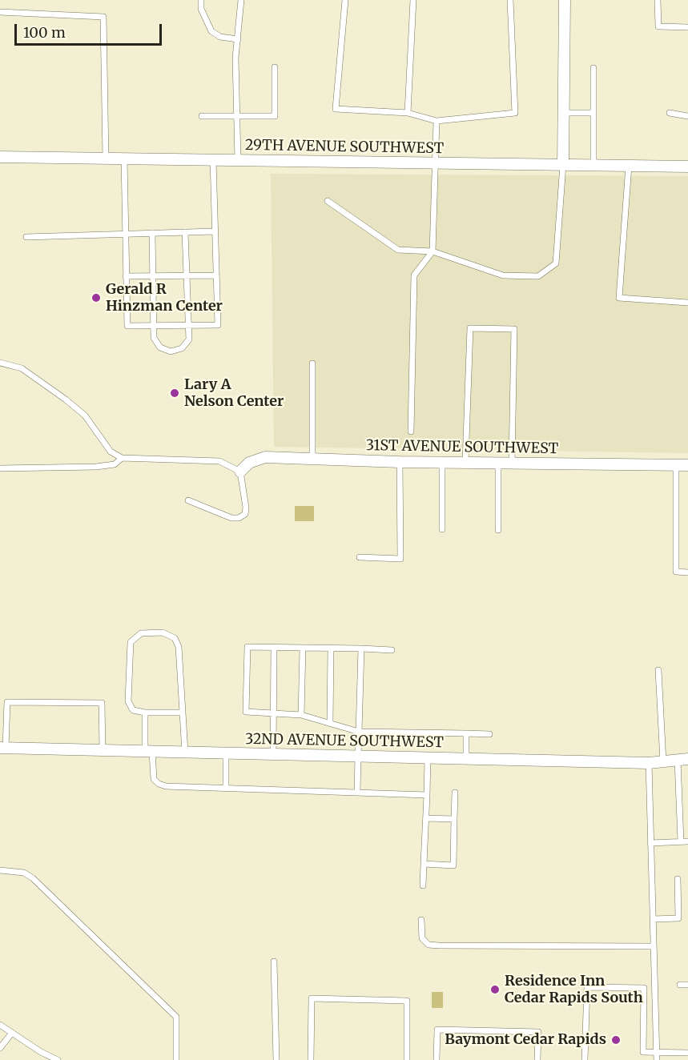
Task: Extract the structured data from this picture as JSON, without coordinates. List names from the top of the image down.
{
  "streets": {
    "street": ["29TH AVENUE SOUTHWEST", "31ST AVENUE SOUTHWEST", "32ND AVENUE SOUTHWEST"]
  },
  "places": [
    "Gerald R Hinzman Center",
    "Lary A Nelson Center",
    "Residence Inn Cedar Rapids South",
    "Baymont Cedar Rapids"
  ],
  "scale_bar": "100 m"
}
